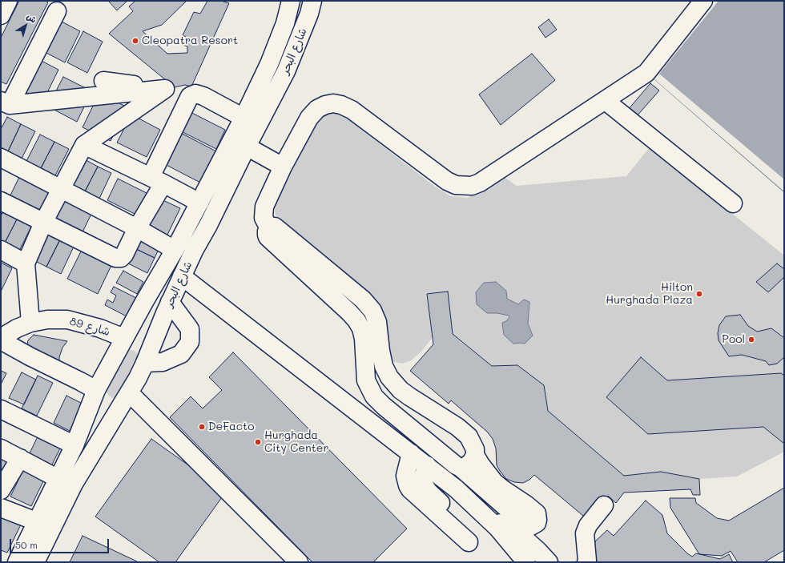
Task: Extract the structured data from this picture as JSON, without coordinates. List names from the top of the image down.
{
  "streets": {
    "street": ["شارع البحر", "شارع 89"]
  },
  "crossings": [
    ["شارع البحر", "شارع 89"]
  ],
  "places": [
    "Cleopatra Resort",
    "Hilton Hurghada Plaza",
    "Pool",
    "DeFacto",
    "Hurghada City Center"
  ],
  "scale_bar": "50 m",
  "north": "top right"
}
